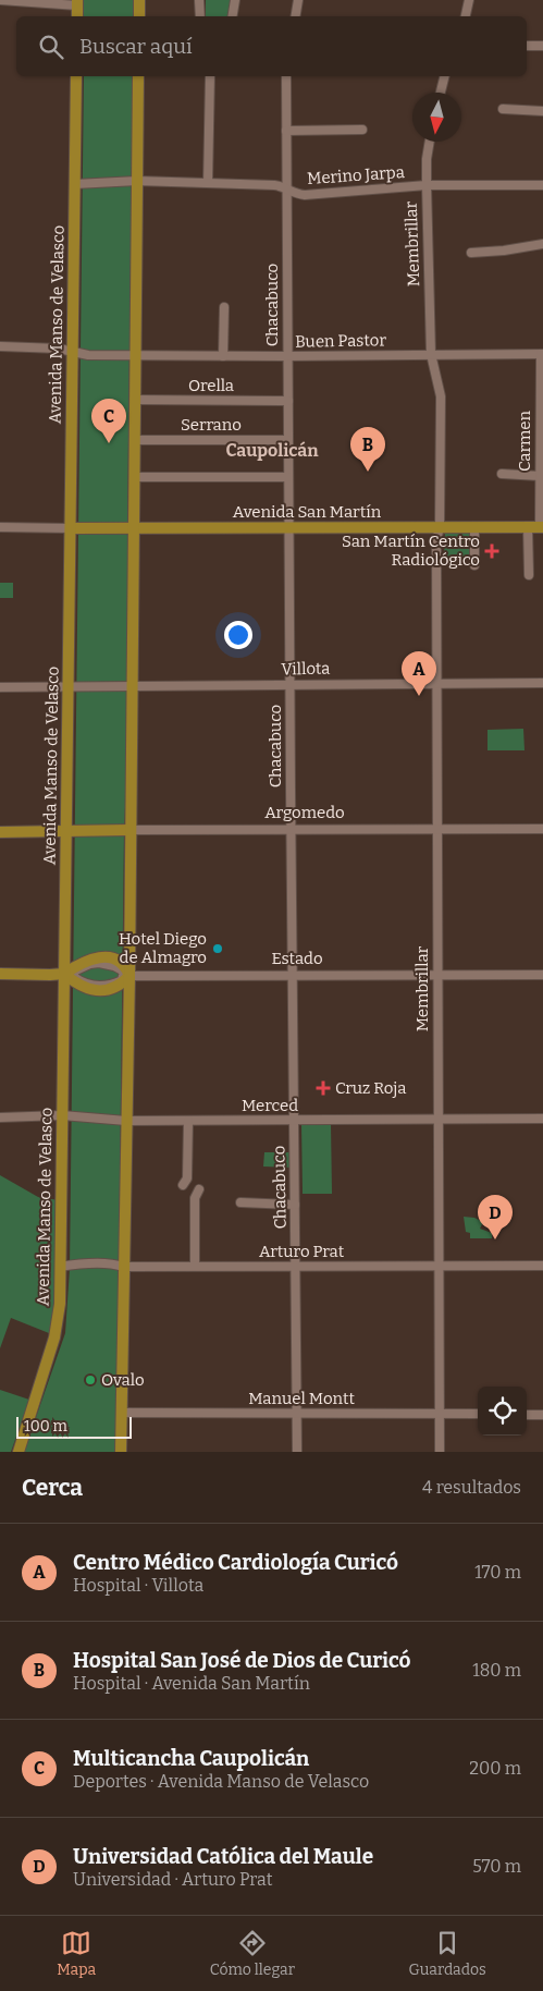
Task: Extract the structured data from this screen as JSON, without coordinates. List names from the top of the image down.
{
  "streets": {
    "main road": ["Avenida Manso de Velasco", "Avenida San Martín", "Argomedo"],
    "street": [
      "Merino Jarpa",
      "Membrillar",
      "Chacabuco",
      "Buen Pastor",
      "Orella",
      "Serrano",
      "Carmen",
      "Villota",
      "Estado",
      "Merced",
      "Arturo Prat",
      "Manuel Montt"
    ]
  },
  "crossings": [
    ["Merino Jarpa", "Membrillar"],
    ["Merino Jarpa", "Chacabuco"],
    ["Merino Jarpa", "Avenida Manso de Velasco"],
    ["Membrillar", "Buen Pastor"],
    ["Membrillar", "Avenida San Martín"],
    ["Membrillar", "Villota"],
    ["Membrillar", "Argomedo"],
    ["Membrillar", "Estado"],
    ["Membrillar", "Merced"],
    ["Membrillar", "Arturo Prat"],
    ["Membrillar", "Manuel Montt"],
    ["Chacabuco", "Buen Pastor"],
    ["Chacabuco", "Orella"],
    ["Chacabuco", "Serrano"],
    ["Chacabuco", "Avenida San Martín"],
    ["Chacabuco", "Villota"],
    ["Chacabuco", "Argomedo"],
    ["Chacabuco", "Estado"],
    ["Chacabuco", "Merced"],
    ["Chacabuco", "Arturo Prat"],
    ["Chacabuco", "Manuel Montt"],
    ["Avenida Manso de Velasco", "Buen Pastor"],
    ["Avenida Manso de Velasco", "Avenida San Martín"],
    ["Avenida Manso de Velasco", "Villota"],
    ["Avenida Manso de Velasco", "Argomedo"],
    ["Avenida Manso de Velasco", "Merced"],
    ["Avenida Manso de Velasco", "Arturo Prat"],
    ["Buen Pastor", "Carmen"],
    ["Carmen", "Avenida San Martín"]
  ],
  "districts": ["Caupolicán"],
  "places": {
    "health": ["San Martín Centro Radiológico", "Cruz Roja"],
    "other": ["Hotel Diego de Almagro", "Ovalo"]
  },
  "scale_bar": "100 m",
  "north": "bottom",
  "page": {
    "search": "Buscar aquí",
    "pins": [
      "C",
      "B",
      "A",
      "D"
    ],
    "scale": "100 m",
    "heading": ["Cerca", "4 resultados"],
    "list": [
      {
        "mark": "A",
        "name": "Centro Médico Cardiología Curicó",
        "note": "Hospital · Villota",
        "value": "170 m"
      },
      {
        "mark": "B",
        "name": "Hospital San José de Dios de Curicó",
        "note": "Hospital · Avenida San Martín",
        "value": "180 m"
      },
      {
        "mark": "C",
        "name": "Multicancha Caupolicán",
        "note": "Deportes · Avenida Manso de Velasco",
        "value": "200 m"
      },
      {
        "mark": "D",
        "name": "Universidad Católica del Maule",
        "note": "Universidad · Arturo Prat",
        "value": "570 m"
      }
    ],
    "nav": ["Mapa", "Cómo llegar", "Guardados"]
  }
}
